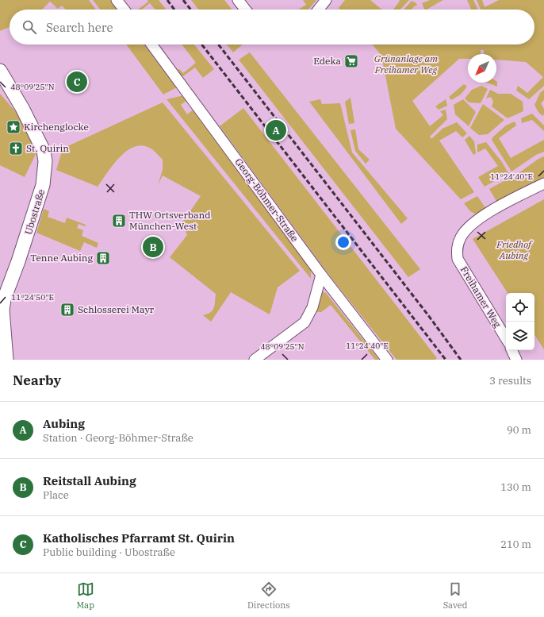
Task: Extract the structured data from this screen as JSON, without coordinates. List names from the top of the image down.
{
  "streets": {
    "street": ["Georg-Böhmer-Straße", "Ubostraße", "Freihamer Weg"]
  },
  "parks": ["Grünanlage am Freihamer Weg", "Friedhof Aubing"],
  "places": {
    "supermarket": ["Edeka"],
    "place": ["Kirchenglocke"],
    "church": ["St. Quirin"],
    "building": ["THW Ortsverband München-West", "Tenne Aubing", "Schlosserei Mayr"]
  },
  "north": "bottom left",
  "page": {
    "search": "Search here",
    "pins": ["C", "A", "B"],
    "heading": ["Nearby", "3 results"],
    "list": [
      {
        "mark": "A",
        "name": "Aubing",
        "note": "Station · Georg-Böhmer-Straße",
        "value": "90 m"
      },
      {
        "mark": "B",
        "name": "Reitstall Aubing",
        "note": "Place",
        "value": "130 m"
      },
      {
        "mark": "C",
        "name": "Katholisches Pfarramt St. Quirin",
        "note": "Public building · Ubostraße",
        "value": "210 m"
      }
    ],
    "nav": ["Map", "Directions", "Saved"]
  },
  "coordinates": ["48°09'25\"N", "11°24'40\"E", "11°24'50\"E"]
}
